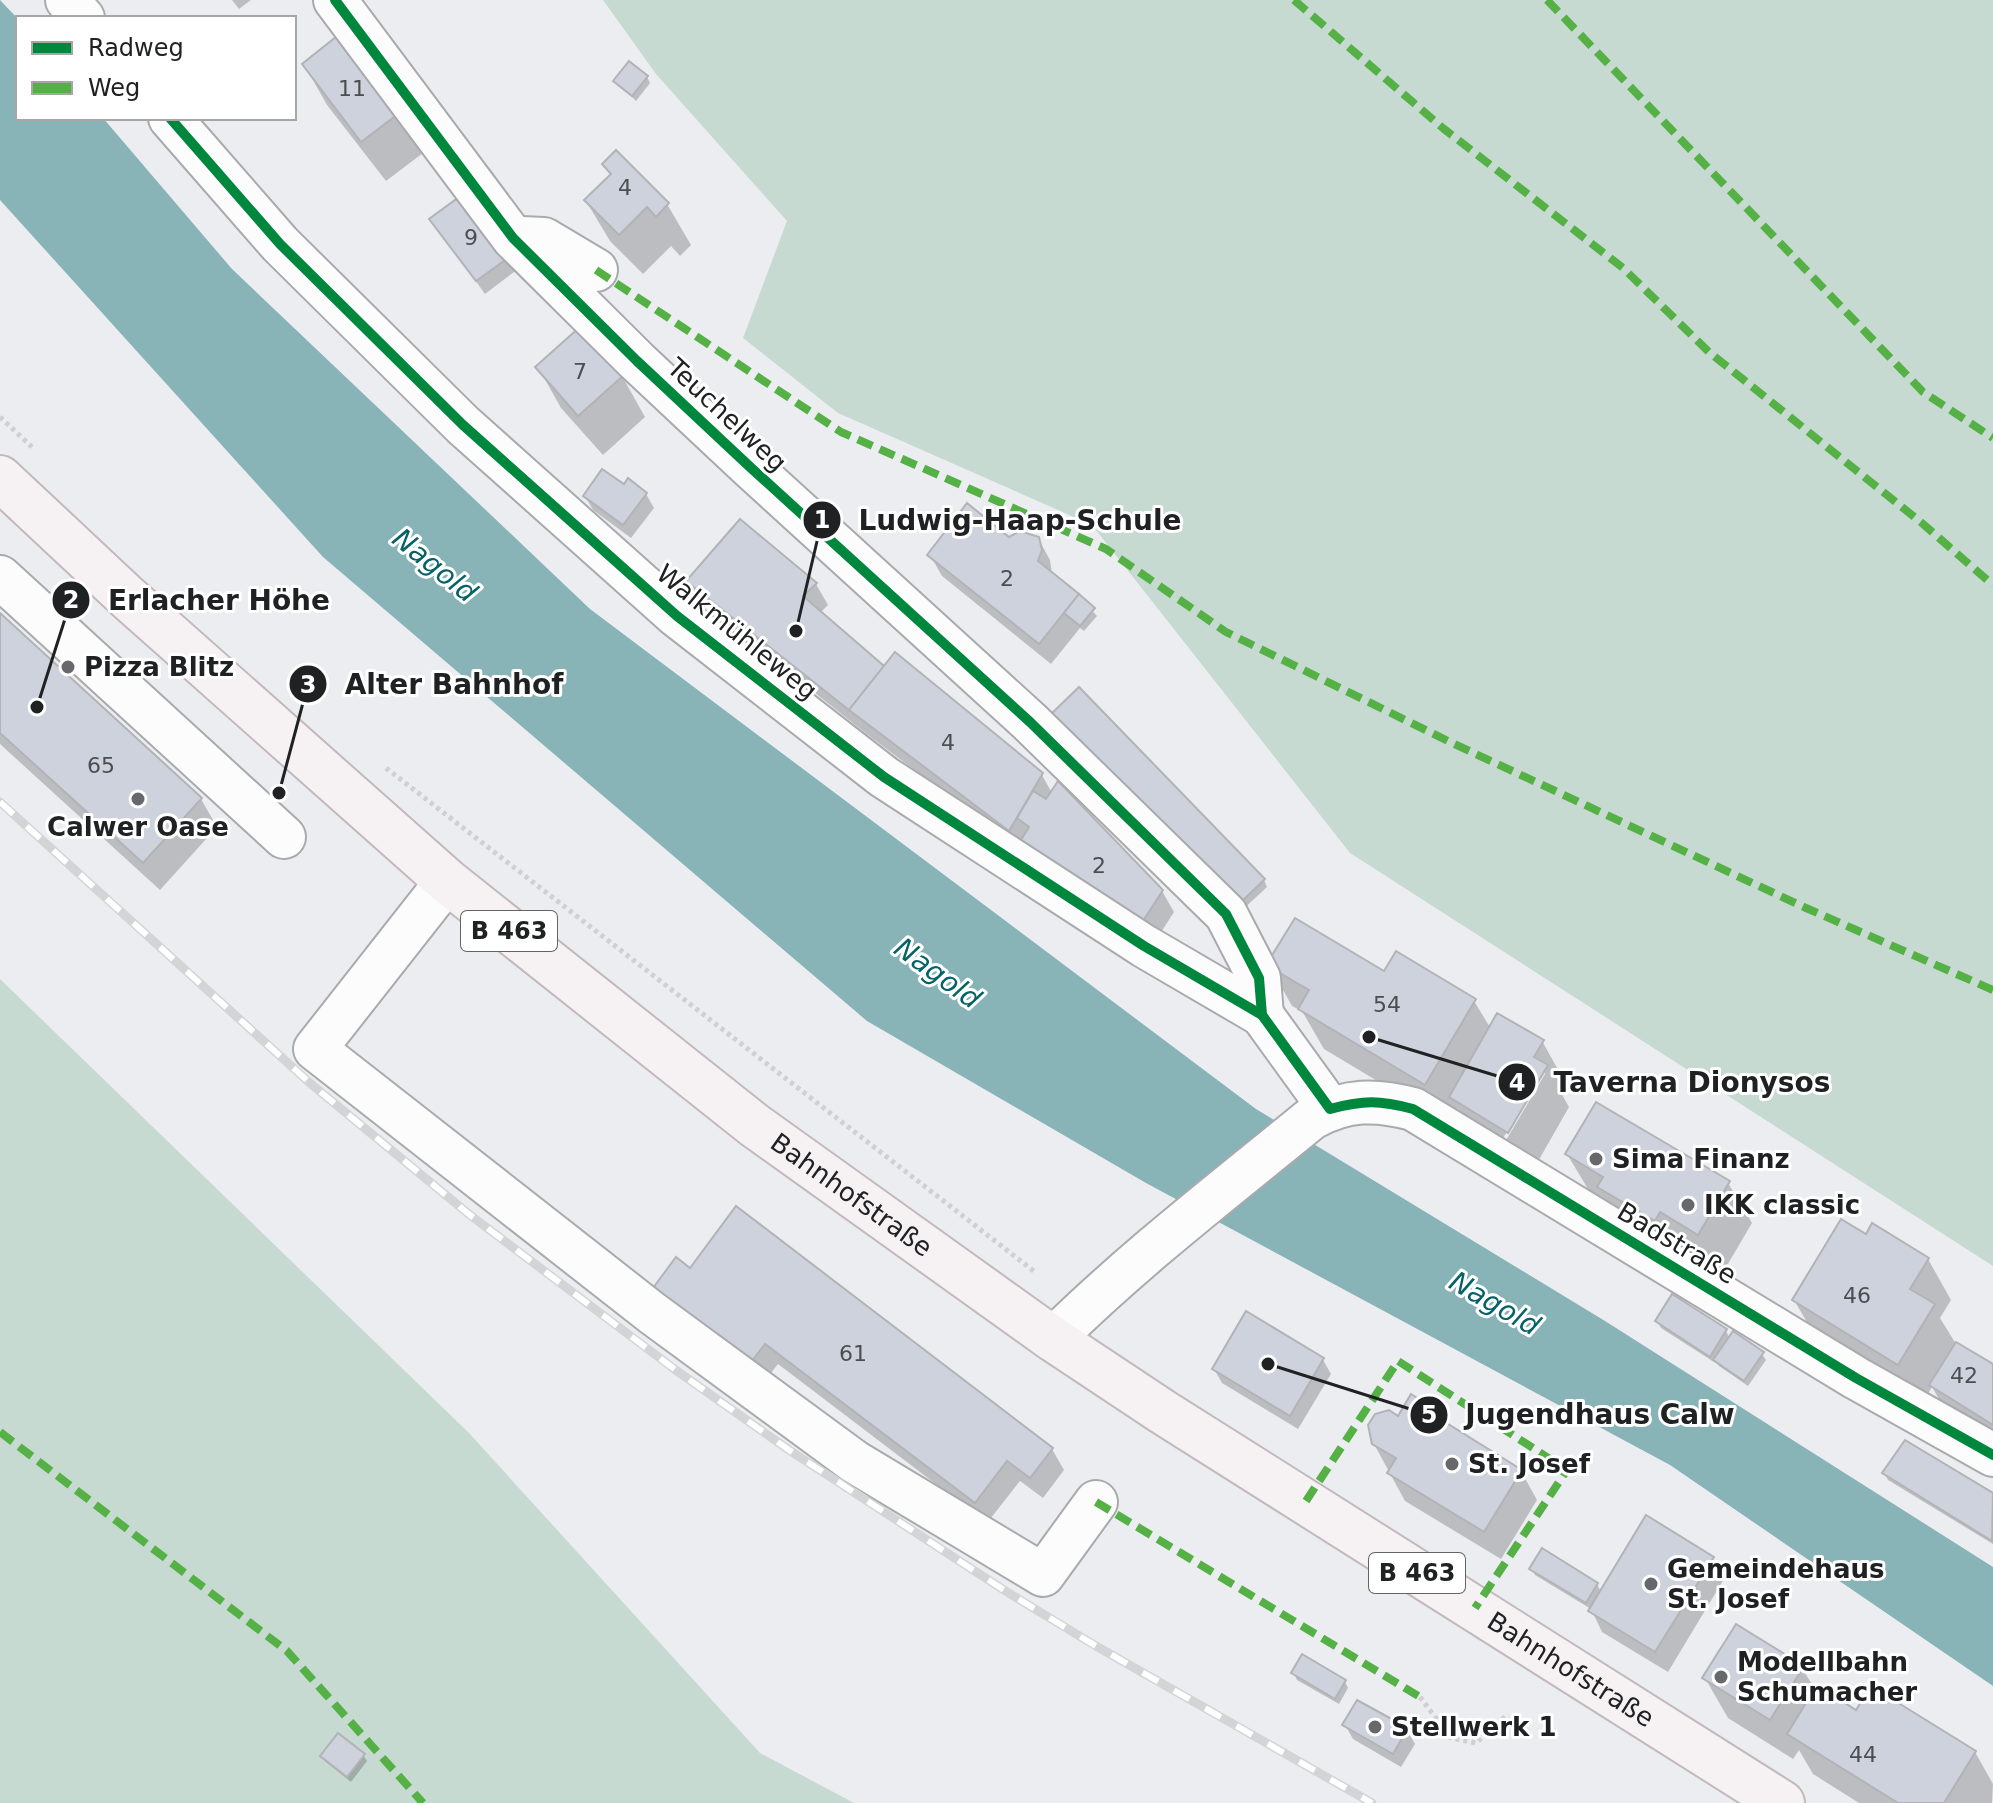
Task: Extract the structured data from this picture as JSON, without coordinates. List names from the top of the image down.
{
  "streets": {
    "main road": ["B 463", "Bahnhofstraße"],
    "street": ["Teuchelweg", "Walkmühleweg", "Badstraße"]
  },
  "crossings": [
    ["Teuchelweg", "Walkmühleweg"],
    ["Walkmühleweg", "Badstraße"]
  ],
  "water": ["Nagold"],
  "places": [
    "Ludwig-Haap-Schule",
    "Pizza Blitz",
    "Erlacher Höhe",
    "Alter Bahnhof",
    "Calwer Oase",
    "Taverna Dionysos",
    "Sima Finanz",
    "IKK classic",
    "Jugendhaus Calw",
    "St. Josef",
    "Gemeindehaus St. Josef",
    "Modellbahn Schumacher",
    "Stellwerk 1"
  ],
  "house_numbers": [
    "11",
    "4",
    "9",
    "7",
    "2",
    "4",
    "65",
    "2",
    "54",
    "46",
    "61",
    "42",
    "44"
  ],
  "legend": ["Radweg", "Weg"]
}
